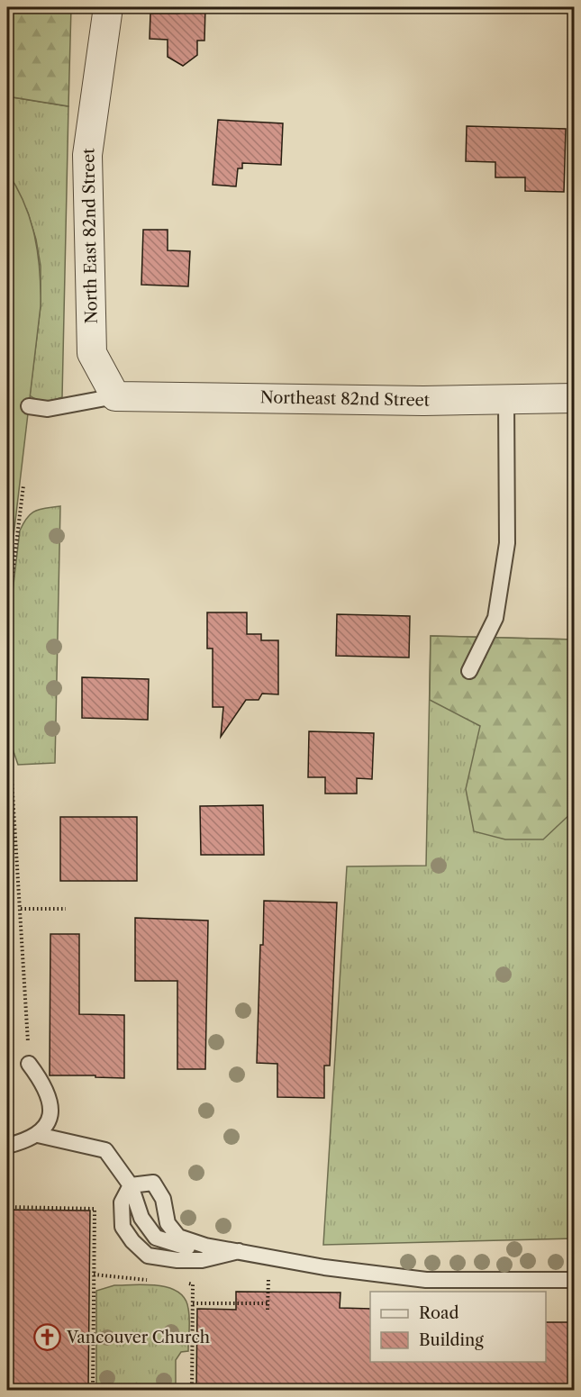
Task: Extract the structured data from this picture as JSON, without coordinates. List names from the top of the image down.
{
  "streets": {
    "street": ["North East 82nd Street", "Northeast 82nd Street"]
  },
  "crossings": [
    ["North East 82nd Street", "Northeast 82nd Street"]
  ],
  "places": {
    "church": ["Vancouver Church"]
  },
  "legend": ["Road", "Building"]
}
